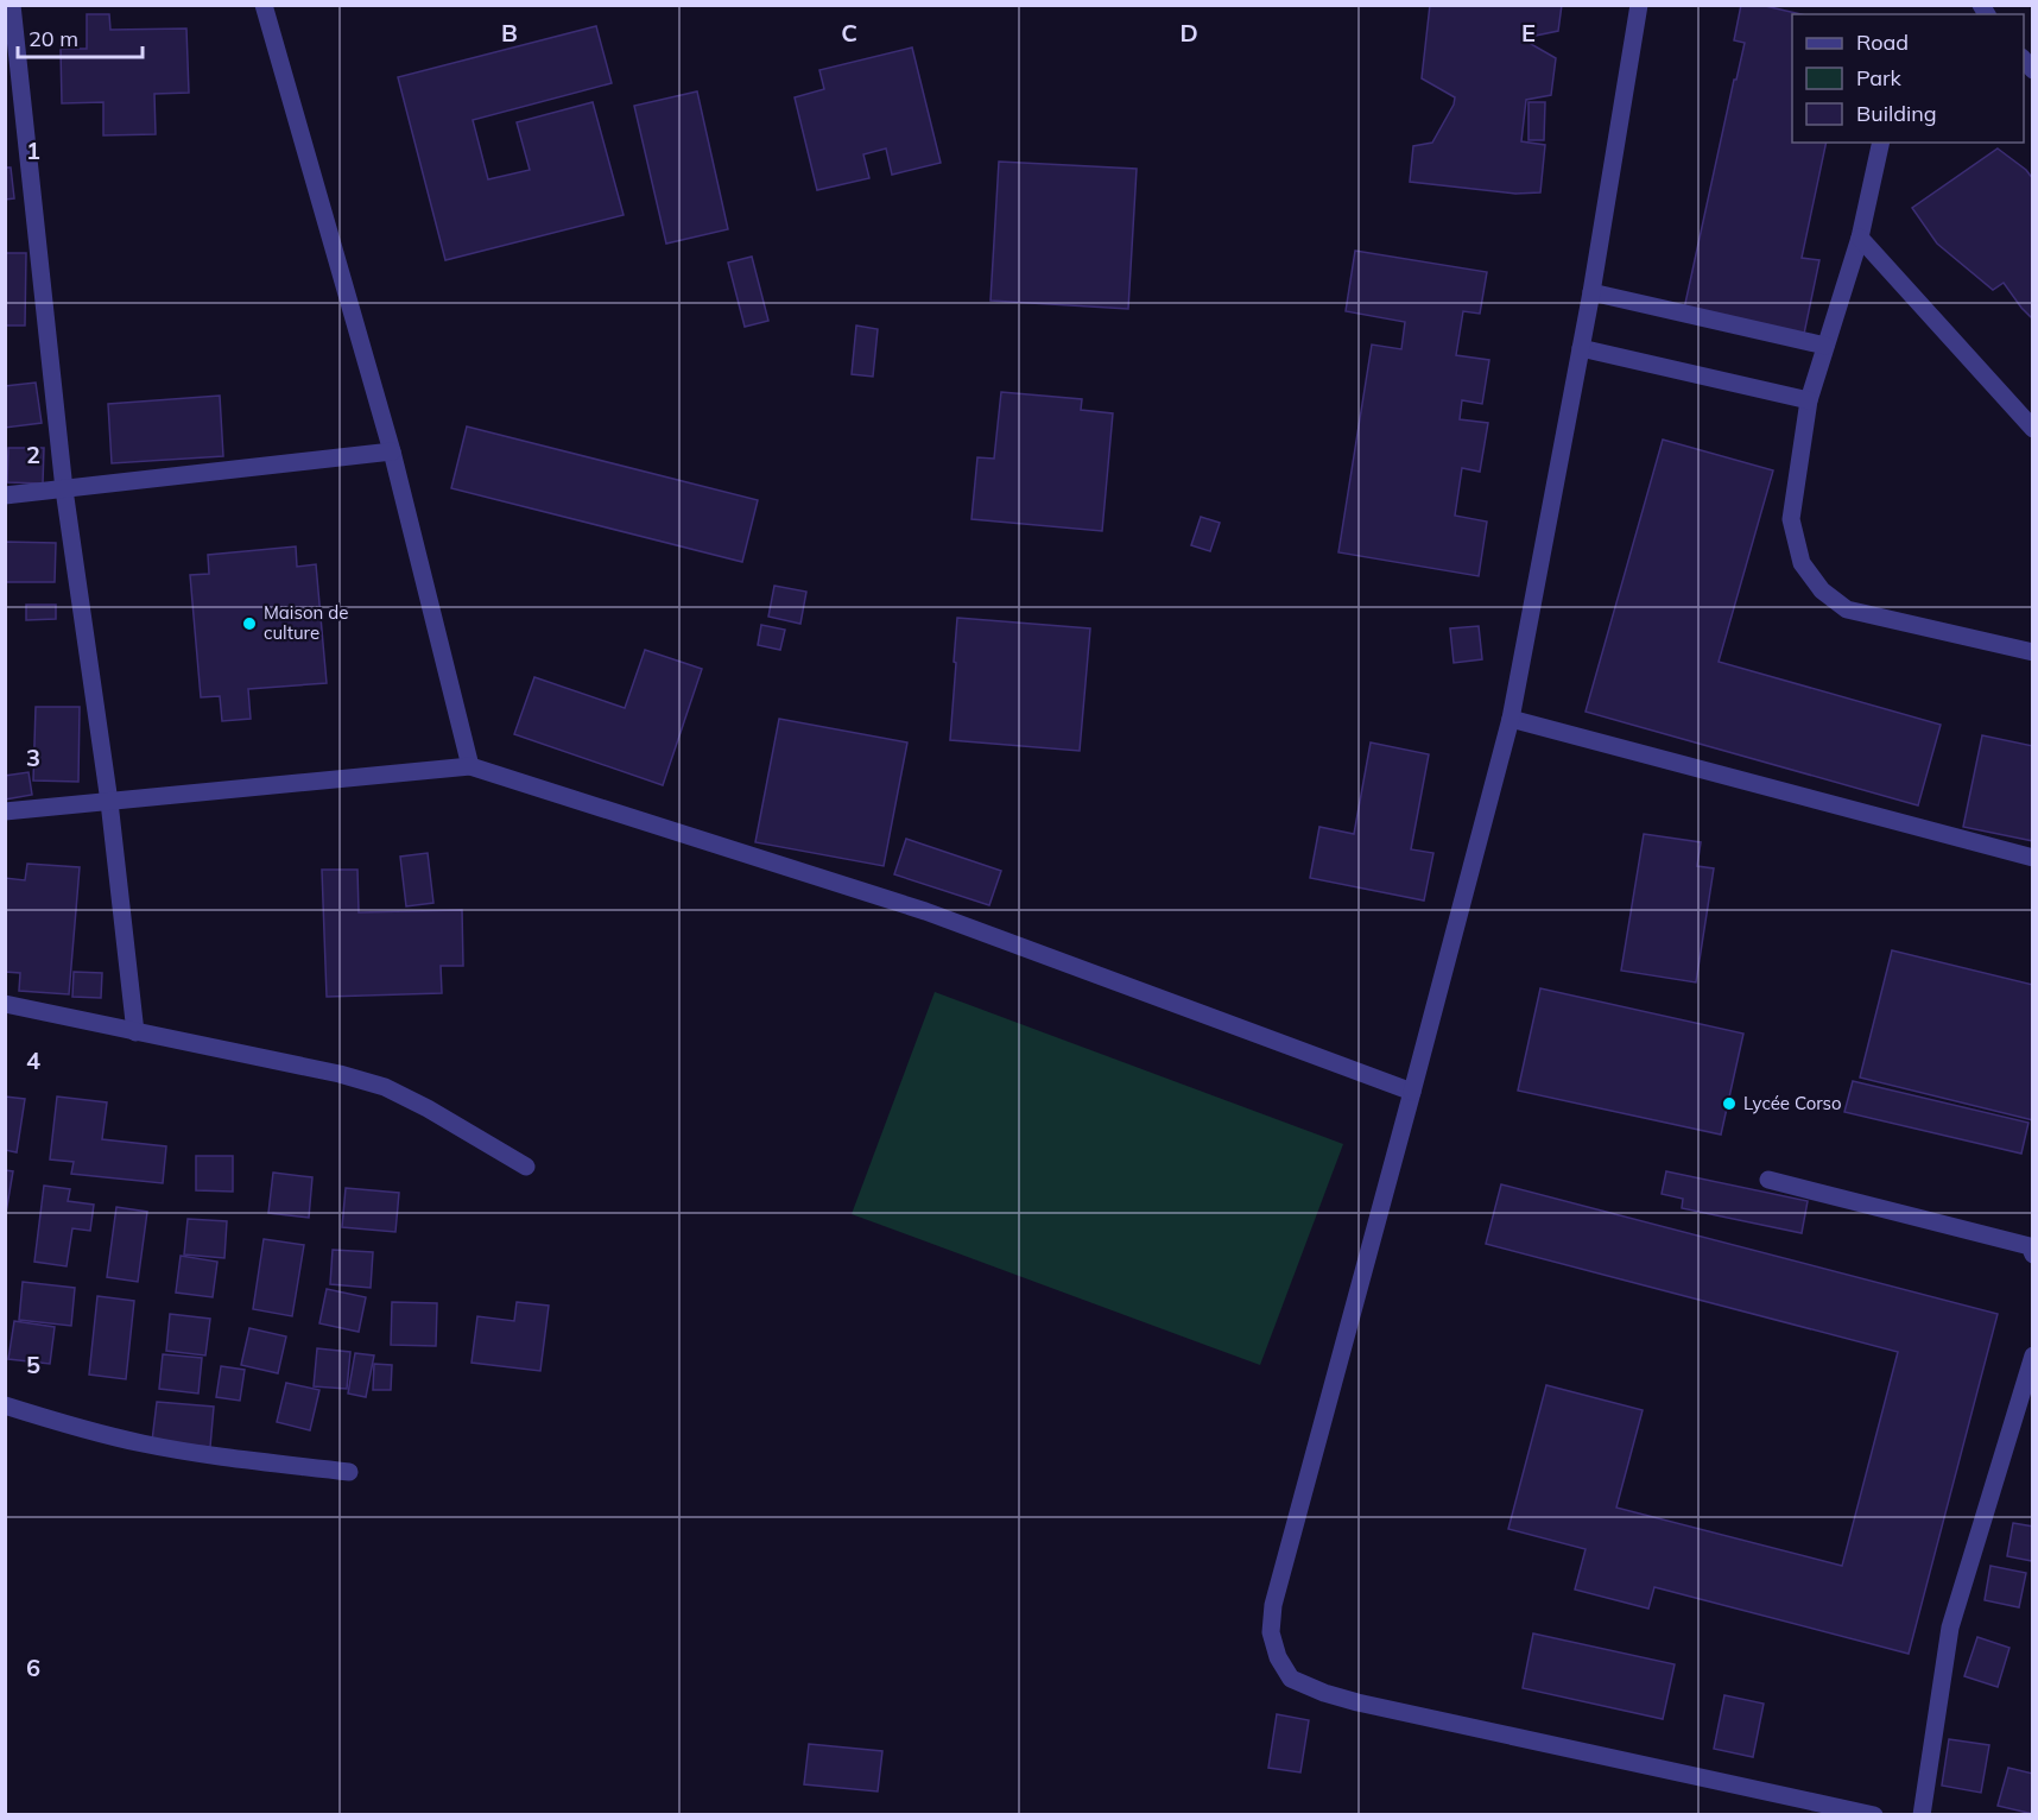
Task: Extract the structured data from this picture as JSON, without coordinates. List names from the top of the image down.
{
  "places": ["Maison de culture", "Lycée Corso"],
  "legend": ["Road", "Park", "Building"],
  "scale_bar": "20 m",
  "grid": {
    "columns": [
      "B",
      "C",
      "D",
      "E"
    ],
    "rows": [
      "1",
      "2",
      "3",
      "4",
      "5",
      "6"
    ]
  }
}
